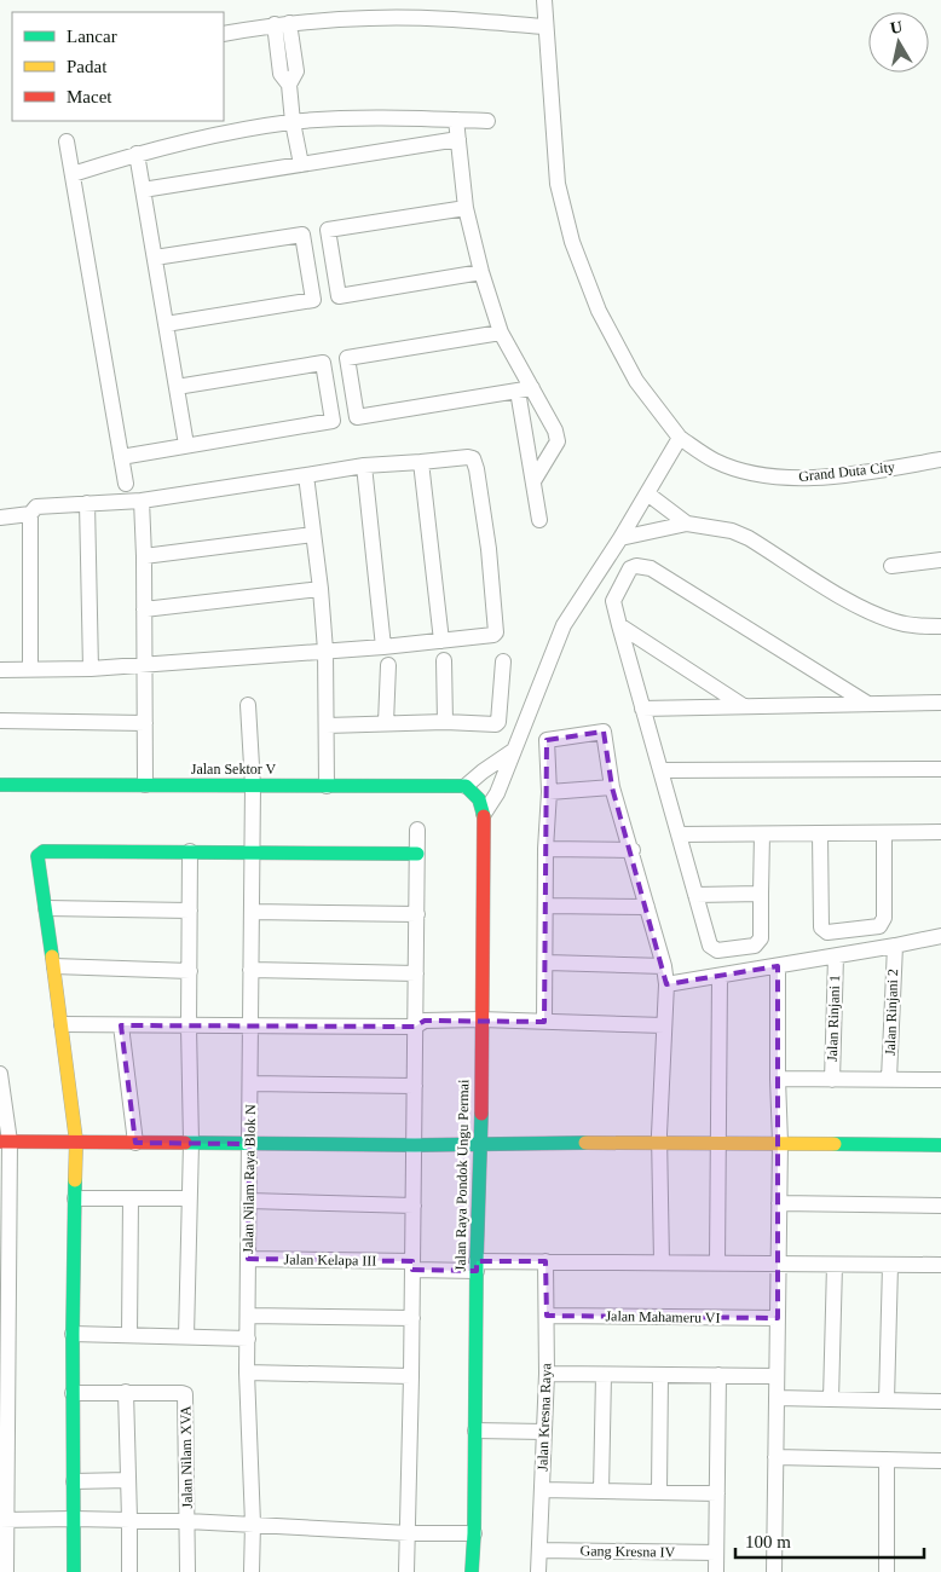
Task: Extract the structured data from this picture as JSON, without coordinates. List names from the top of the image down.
{
  "streets": {
    "street": [
      "Grand Duta City",
      "Jalan Sektor V",
      "Jalan Rinjani 2",
      "Jalan Rinjani 1",
      "Jalan Raya Pondok Ungu Permai",
      "Jalan Nilam Raya Blok N",
      "Jalan Kelapa III",
      "Jalan Mahameru VI",
      "Jalan Kresna Raya",
      "Jalan Nilam XVA",
      "Gang Kresna IV"
    ]
  },
  "crossings": [
    ["Jalan Sektor V", "Jalan Raya Pondok Ungu Permai"],
    ["Jalan Sektor V", "Jalan Nilam Raya Blok N"],
    ["Jalan Raya Pondok Ungu Permai", "Jalan Kelapa III"],
    ["Jalan Nilam Raya Blok N", "Jalan Kelapa III"],
    ["Jalan Kelapa III", "Jalan Kresna Raya"],
    ["Jalan Mahameru VI", "Jalan Kresna Raya"],
    ["Jalan Kresna Raya", "Gang Kresna IV"]
  ],
  "legend": ["Lancar", "Padat", "Macet"],
  "scale_bar": "100 m",
  "north": "top"
}
